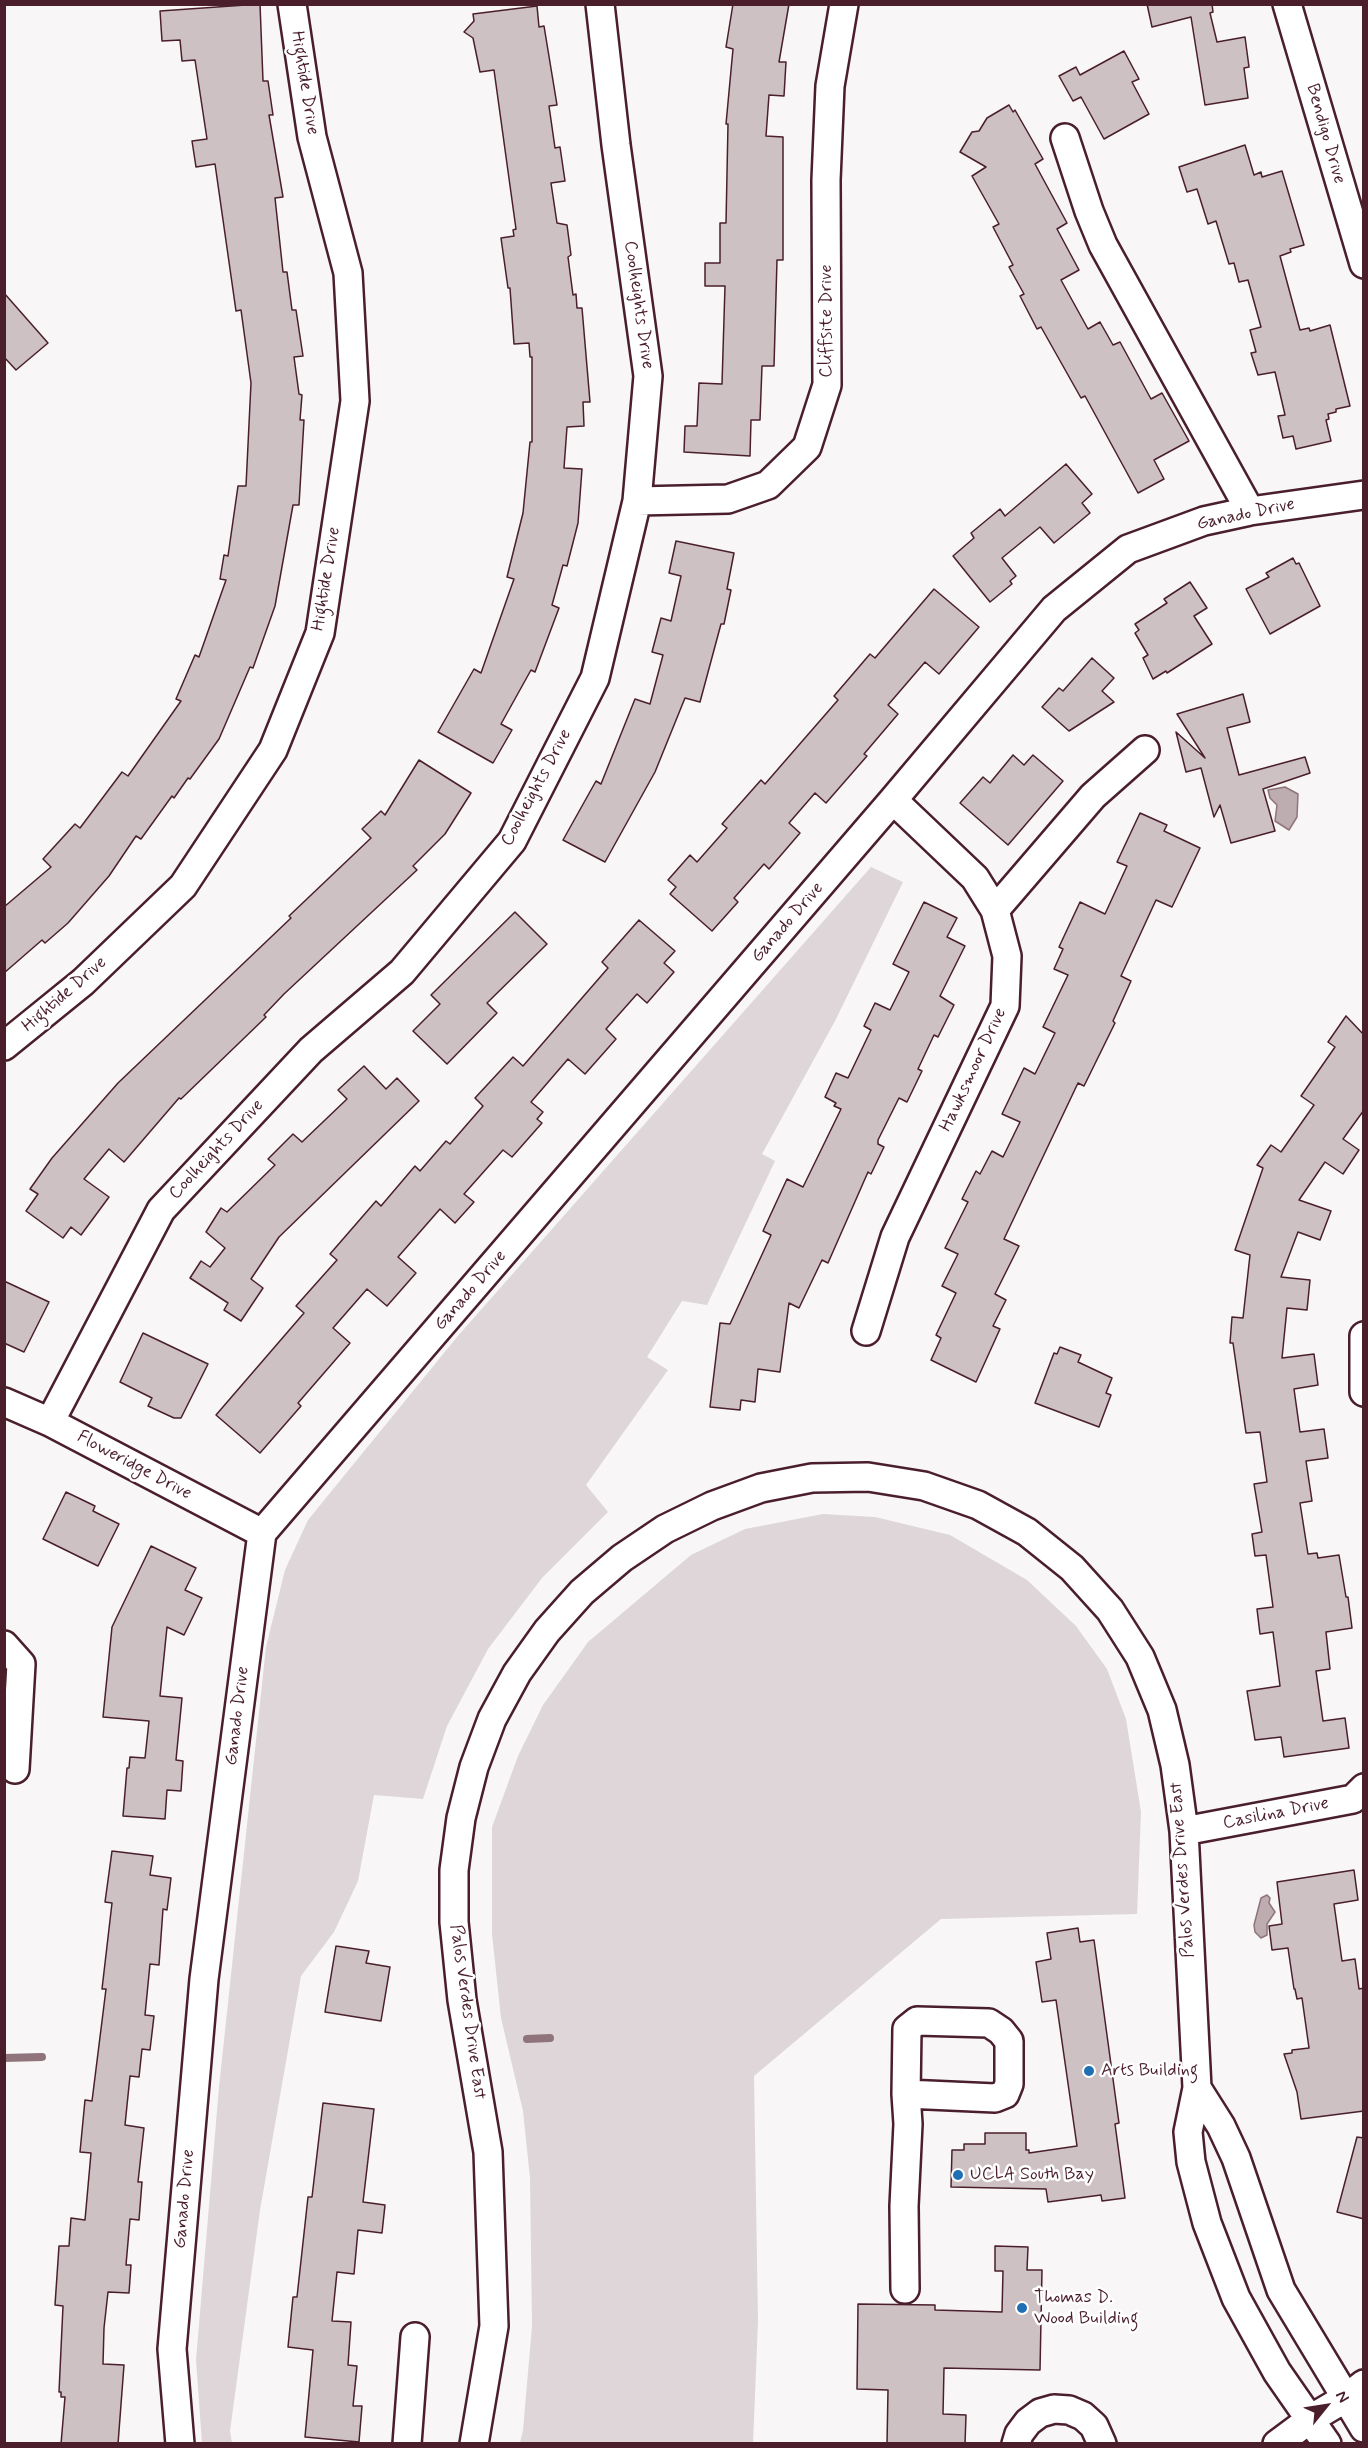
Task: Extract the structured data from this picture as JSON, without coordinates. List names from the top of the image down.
{
  "streets": {
    "street": [
      "Hightide Drive",
      "Bendigo Drive",
      "Coolheights Drive",
      "Cliffsite Drive",
      "Ganado Drive",
      "Hawksmoor Drive",
      "Floweridge Drive",
      "Casilina Drive",
      "Palos Verdes Drive East"
    ]
  },
  "crossings": [
    ["Coolheights Drive", "Cliffsite Drive"],
    ["Coolheights Drive", "Floweridge Drive"],
    ["Ganado Drive", "Hawksmoor Drive"],
    ["Ganado Drive", "Floweridge Drive"],
    ["Casilina Drive", "Palos Verdes Drive East"]
  ],
  "places": ["Arts Building", "UCLA South Bay", "Thomas D. Wood Building"],
  "north": "top right"
}
